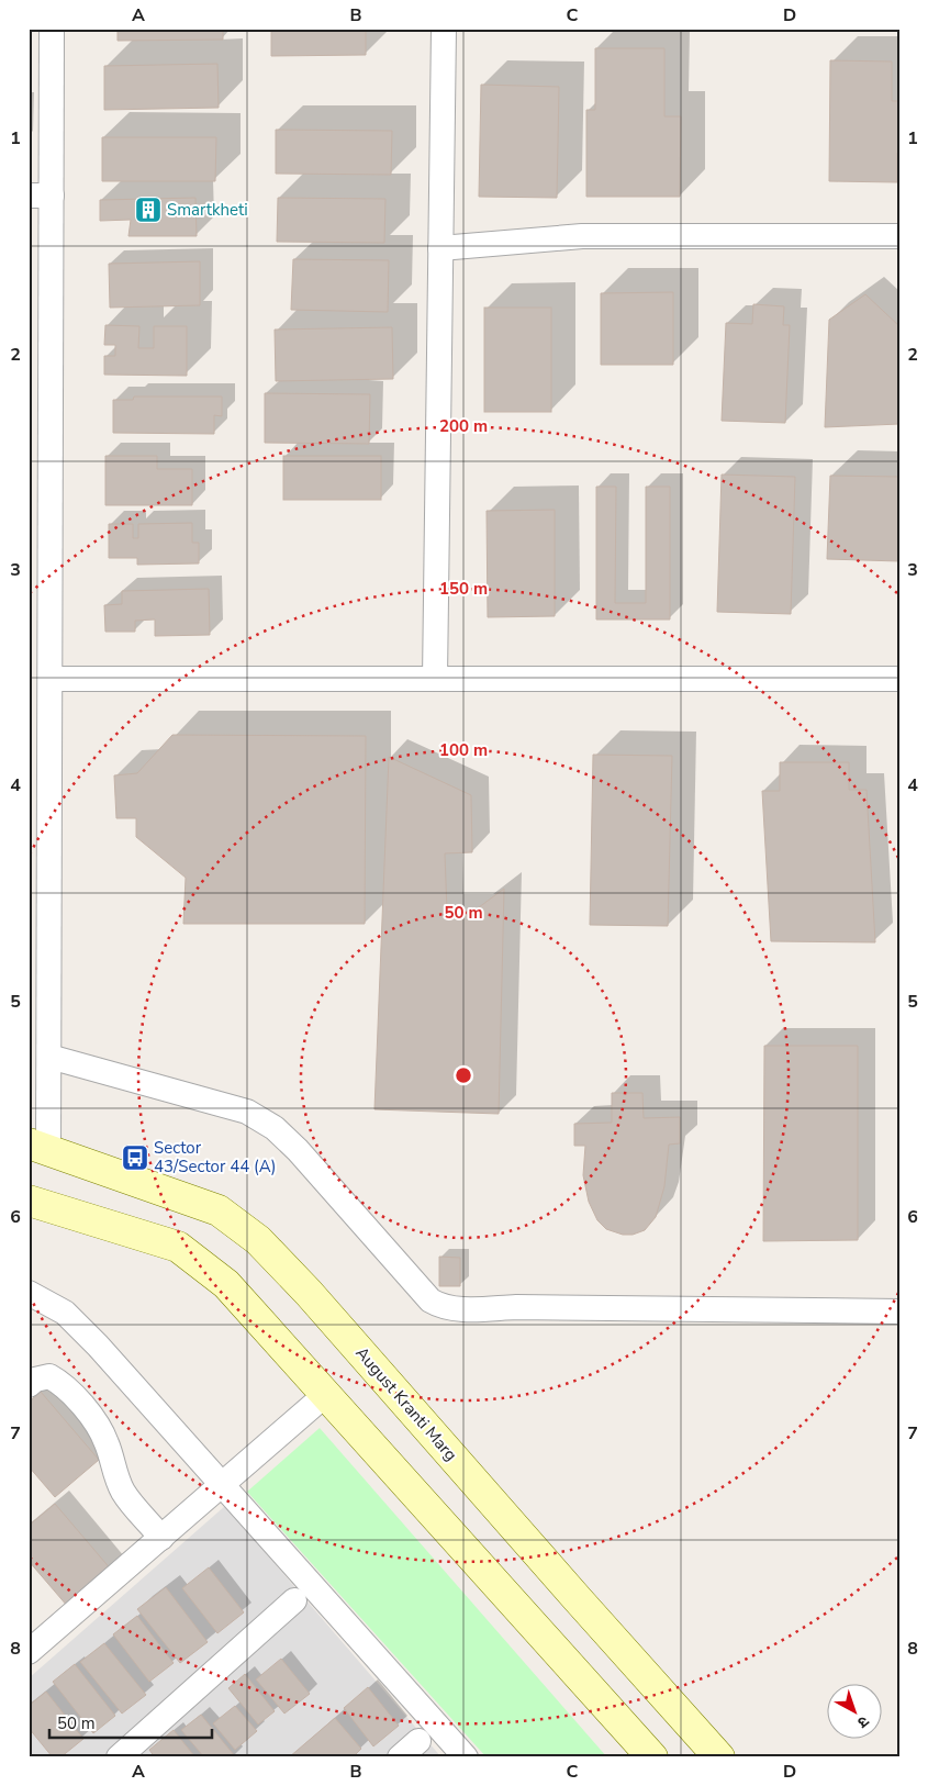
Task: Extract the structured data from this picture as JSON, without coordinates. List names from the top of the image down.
{
  "streets": {
    "main road": ["August Kranti Marg"]
  },
  "places": {
    "building": ["Smartkheti"],
    "bus stop": ["Sector 43/Sector 44 (A)"]
  },
  "scale_bar": "50 m",
  "north": "bottom right",
  "grid": {
    "columns": [
      "A",
      "B",
      "C",
      "D"
    ],
    "rows": [
      "1",
      "2",
      "3",
      "4",
      "5",
      "6",
      "7",
      "8"
    ]
  },
  "rings": [
    "200 m",
    "150 m",
    "100 m",
    "50 m"
  ]
}
